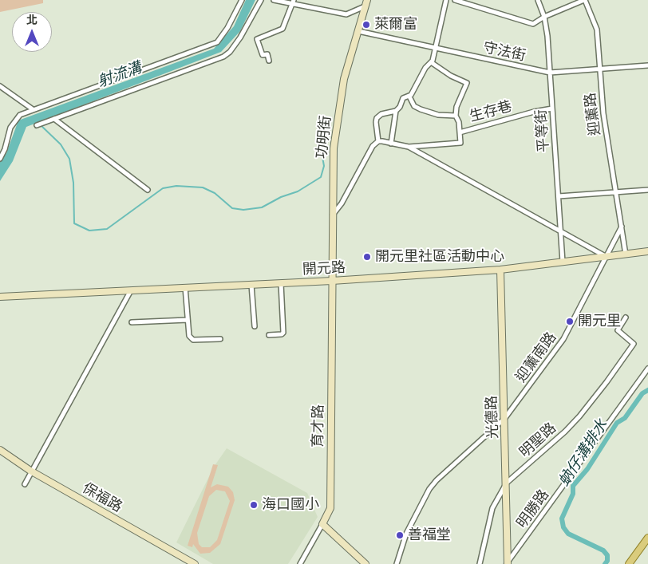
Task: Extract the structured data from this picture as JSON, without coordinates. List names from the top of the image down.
{
  "streets": {
    "street": [
      "守法街",
      "生存巷",
      "迎薰路",
      "平等街",
      "功明街",
      "開元路",
      "迎薰南路",
      "光德路",
      "育才路",
      "明聖路",
      "保福路",
      "明勝路"
    ]
  },
  "crossings": [
    ["守法街", "迎薰路"],
    ["守法街", "平等街"],
    ["守法街", "功明街"],
    ["生存巷", "平等街"],
    ["迎薰路", "開元路"],
    ["迎薰路", "迎薰南路"],
    ["平等街", "開元路"],
    ["功明街", "開元路"],
    ["功明街", "育才路"],
    ["開元路", "迎薰南路"],
    ["開元路", "光德路"],
    ["開元路", "育才路"],
    ["迎薰南路", "光德路"],
    ["光德路", "明聖路"],
    ["光德路", "明勝路"]
  ],
  "water": ["射流溝", "蚋仔溝排水"],
  "places": [
    "萊爾富",
    "開元里社區活動中心",
    "開元里",
    "海口國小",
    "善福堂"
  ],
  "north": "top"
}
